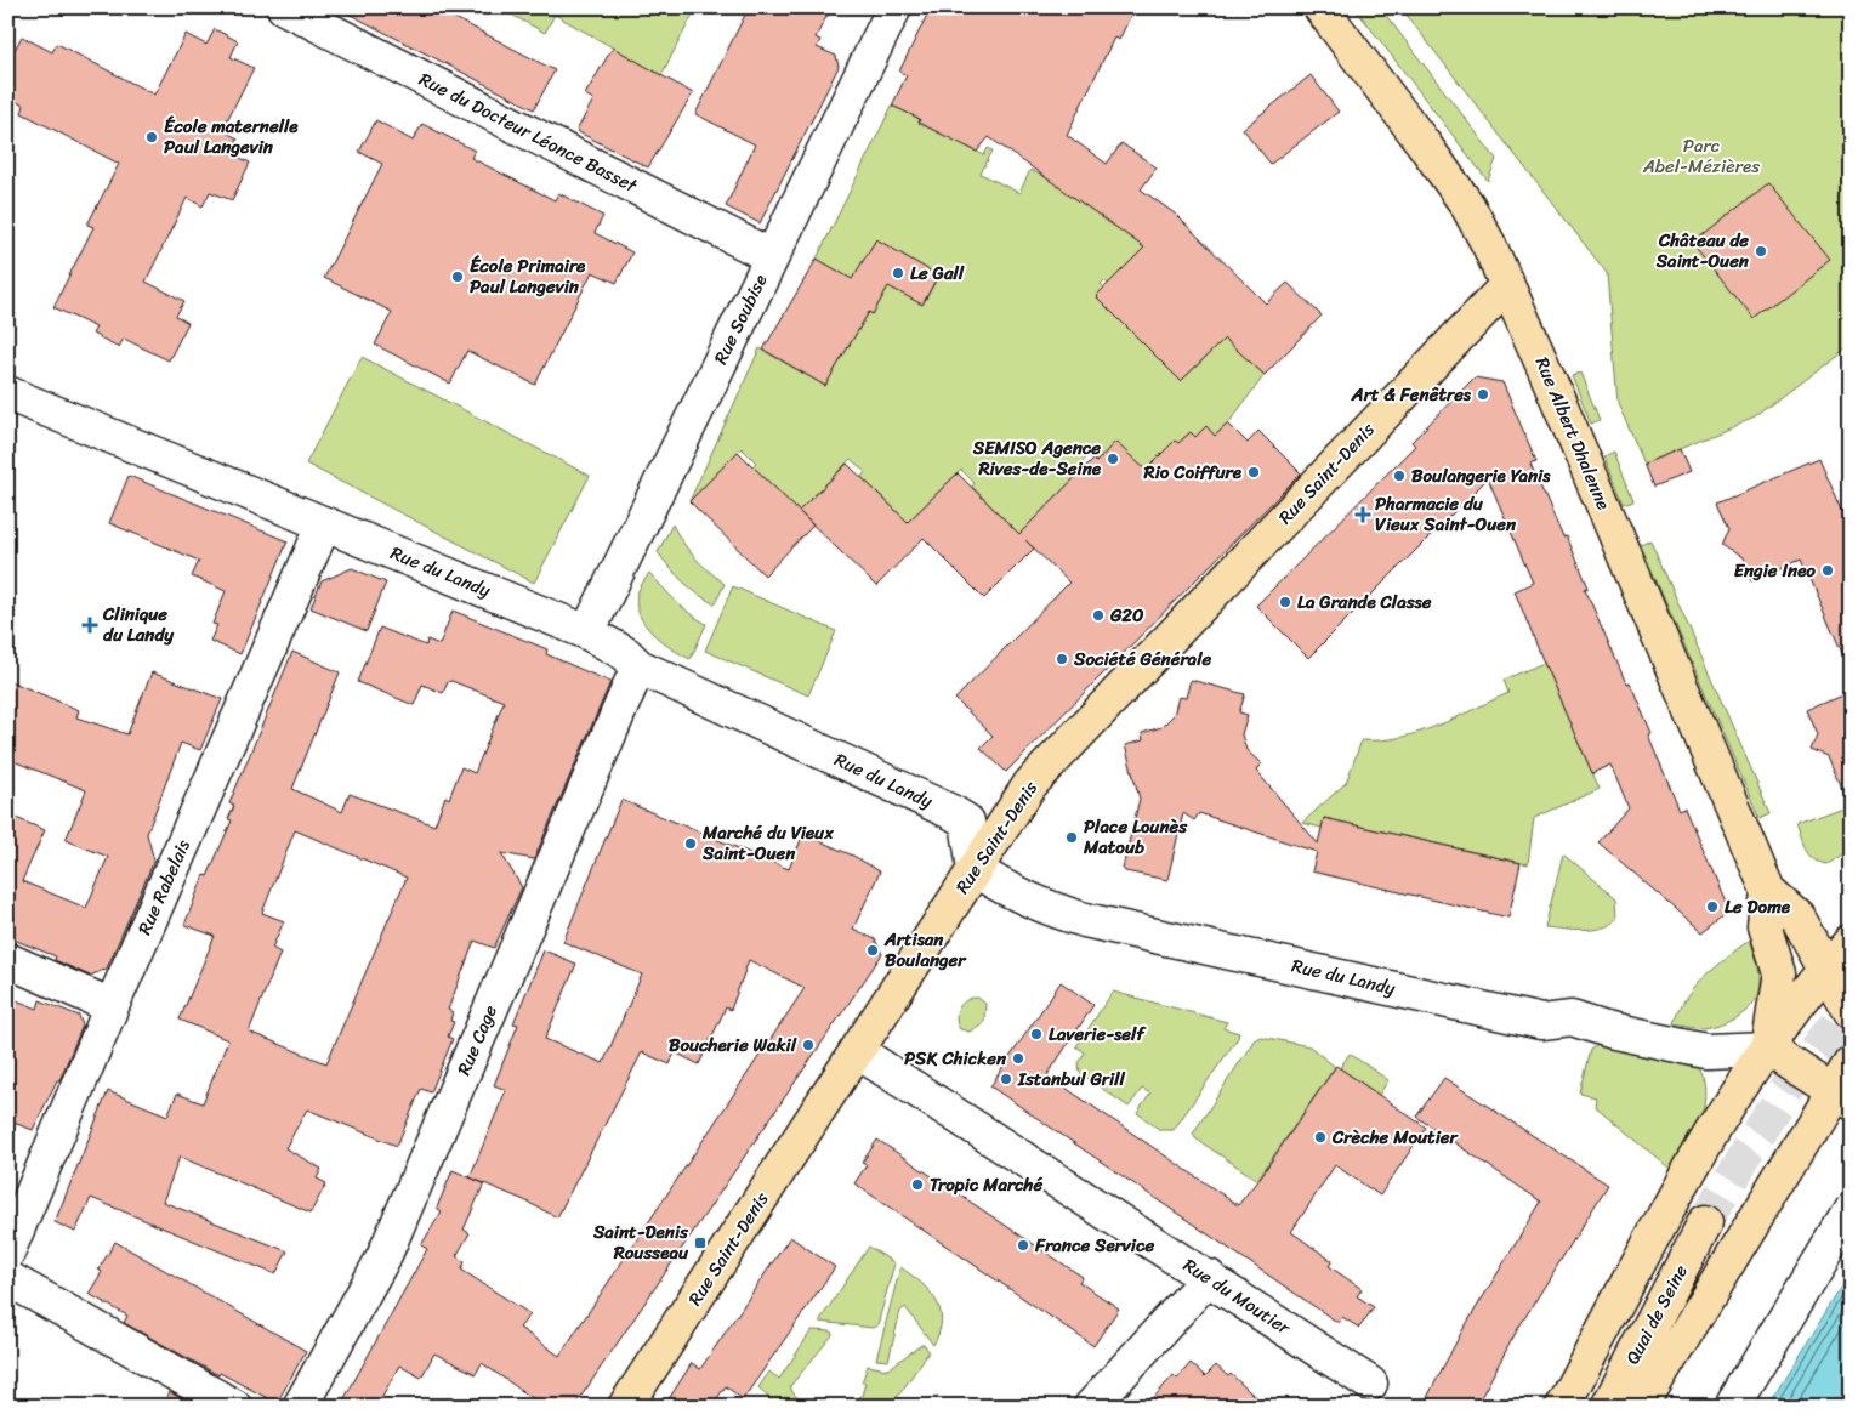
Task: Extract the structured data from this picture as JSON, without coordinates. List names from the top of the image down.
{
  "streets": {
    "main road": ["Rue Albert Dhalenne", "Rue Saint-Denis", "Quai de Seine"],
    "street": [
      "Rue du Docteur Léonce Basset",
      "Rue Soubise",
      "Rue du Landy",
      "Rue Rabelais",
      "Rue Cage",
      "Rue du Moutier"
    ]
  },
  "crossings": [
    ["Rue du Docteur Léonce Basset", "Rue Soubise"],
    ["Rue Soubise", "Rue du Landy"],
    ["Rue Albert Dhalenne", "Rue Saint-Denis"],
    ["Rue Albert Dhalenne", "Rue du Landy"],
    ["Rue Saint-Denis", "Rue du Landy"],
    ["Rue Saint-Denis", "Rue du Moutier"],
    ["Rue du Landy", "Rue Rabelais"],
    ["Rue du Landy", "Rue Cage"]
  ],
  "parks": ["Parc Abel-Mézières"],
  "places": {
    "other": [
      "École maternelle Paul Langevin",
      "Château de Saint-Ouen",
      "Le Gall",
      "École Primaire Paul Langevin",
      "Art & Fenêtres",
      "SEMISO Agence Rives-de-Seine",
      "Rio Coiffure",
      "Boulangerie Yanis",
      "Engie Ineo",
      "La Grande Classe",
      "G20",
      "Société Générale",
      "Place Lounès Matoub",
      "Marché du Vieux Saint-Ouen",
      "Le Dome",
      "Artisan Boulanger",
      "Laverie-self",
      "Boucherie Wakil",
      "PSK Chicken",
      "Istanbul Grill",
      "Crèche Moutier",
      "Tropic Marché",
      "France Service"
    ],
    "health": ["Pharmacie du Vieux Saint-Ouen", "Clinique du Landy"],
    "transit": ["Saint-Denis Rousseau"]
  }
}
